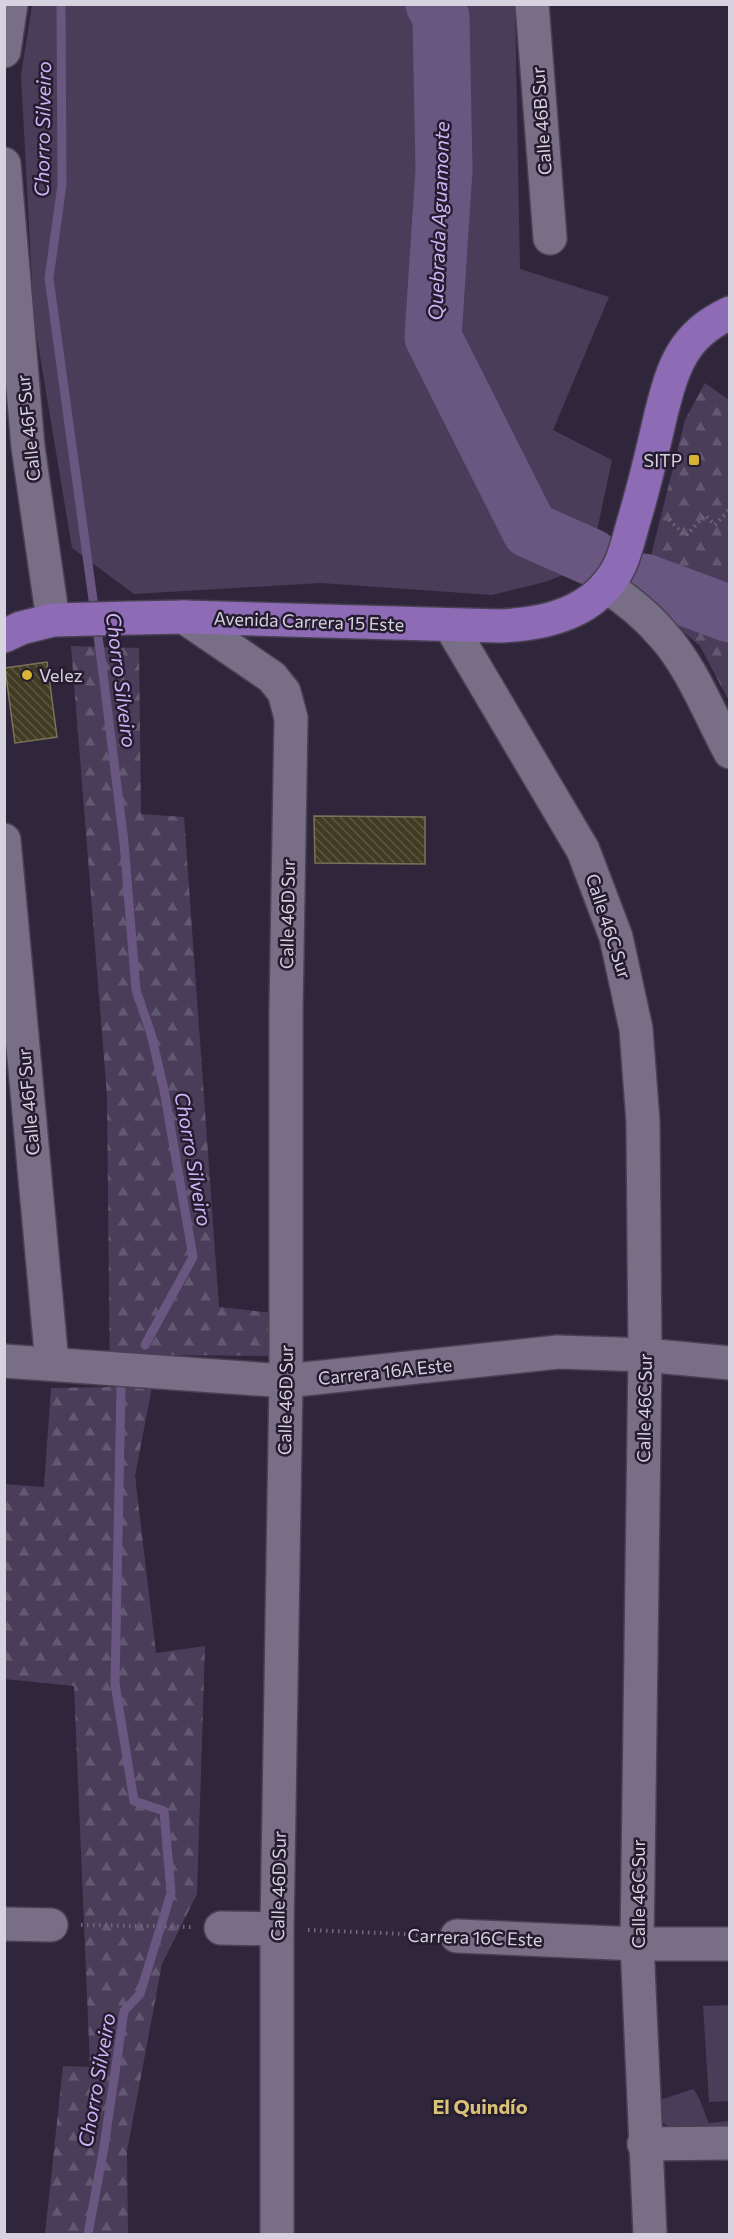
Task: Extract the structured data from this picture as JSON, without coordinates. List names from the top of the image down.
{
  "streets": {
    "main road": ["Avenida Carrera 15 Este"],
    "street": [
      "Calle 46B Sur",
      "Calle 46F Sur",
      "Calle 46D Sur",
      "Calle 46C Sur",
      "Carrera 16A Este",
      "Carrera 16C Este"
    ]
  },
  "crossings": [
    ["Calle 46F Sur", "Avenida Carrera 15 Este"],
    ["Calle 46F Sur", "Carrera 16A Este"],
    ["Avenida Carrera 15 Este", "Calle 46D Sur"],
    ["Avenida Carrera 15 Este", "Calle 46C Sur"],
    ["Calle 46D Sur", "Carrera 16A Este"],
    ["Calle 46D Sur", "Carrera 16C Este"],
    ["Calle 46C Sur", "Carrera 16A Este"],
    ["Calle 46C Sur", "Carrera 16C Este"]
  ],
  "districts": ["El Quindío"],
  "water": ["Chorro Silveiro", "Quebrada Aguamonte"],
  "places": {
    "transit": ["SITP"],
    "other": ["Velez"]
  }
}
